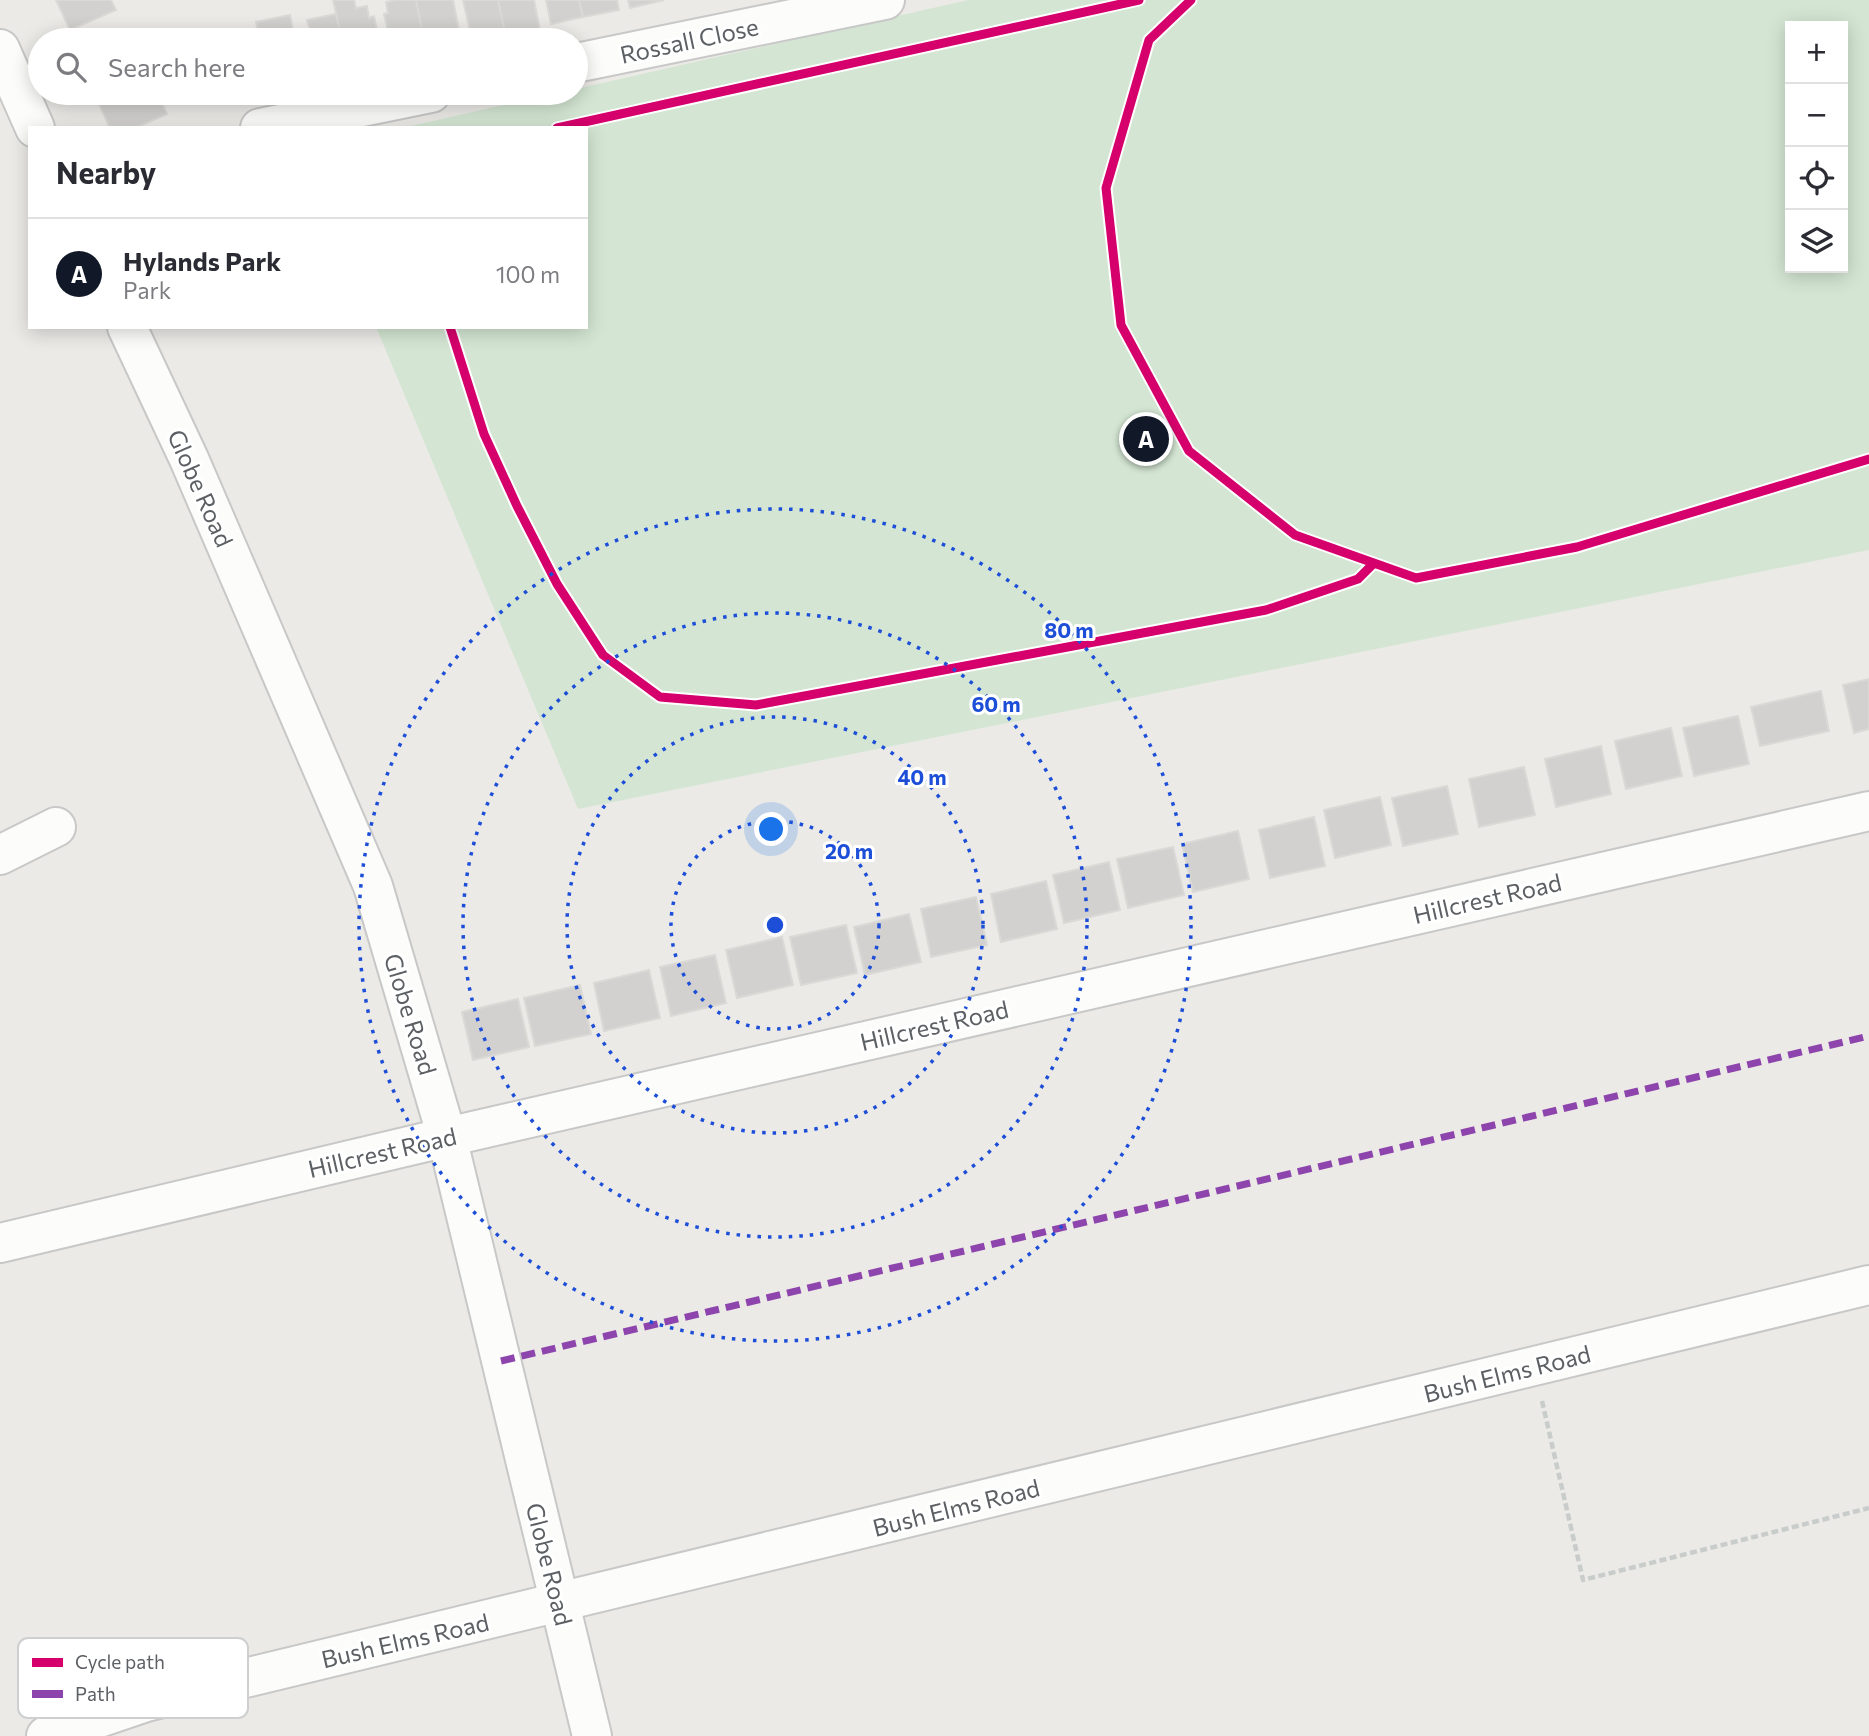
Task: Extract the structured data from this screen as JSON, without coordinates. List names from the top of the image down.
{
  "streets": {
    "street": [
      "Rossall Close",
      "Globe Road",
      "Hillcrest Road",
      "Bush Elms Road"
    ]
  },
  "crossings": [
    ["Globe Road", "Hillcrest Road"],
    ["Globe Road", "Bush Elms Road"]
  ],
  "legend": ["Cycle path", "Path"],
  "page": {
    "map_buttons": ["+", "−"],
    "search": "Search here",
    "heading": "Nearby",
    "list": [
      {
        "mark": "A",
        "name": "Hylands Park",
        "note": "Park",
        "value": "100 m"
      }
    ],
    "pins": "A"
  },
  "rings": [
    "80 m",
    "60 m",
    "40 m",
    "20 m"
  ]
}
